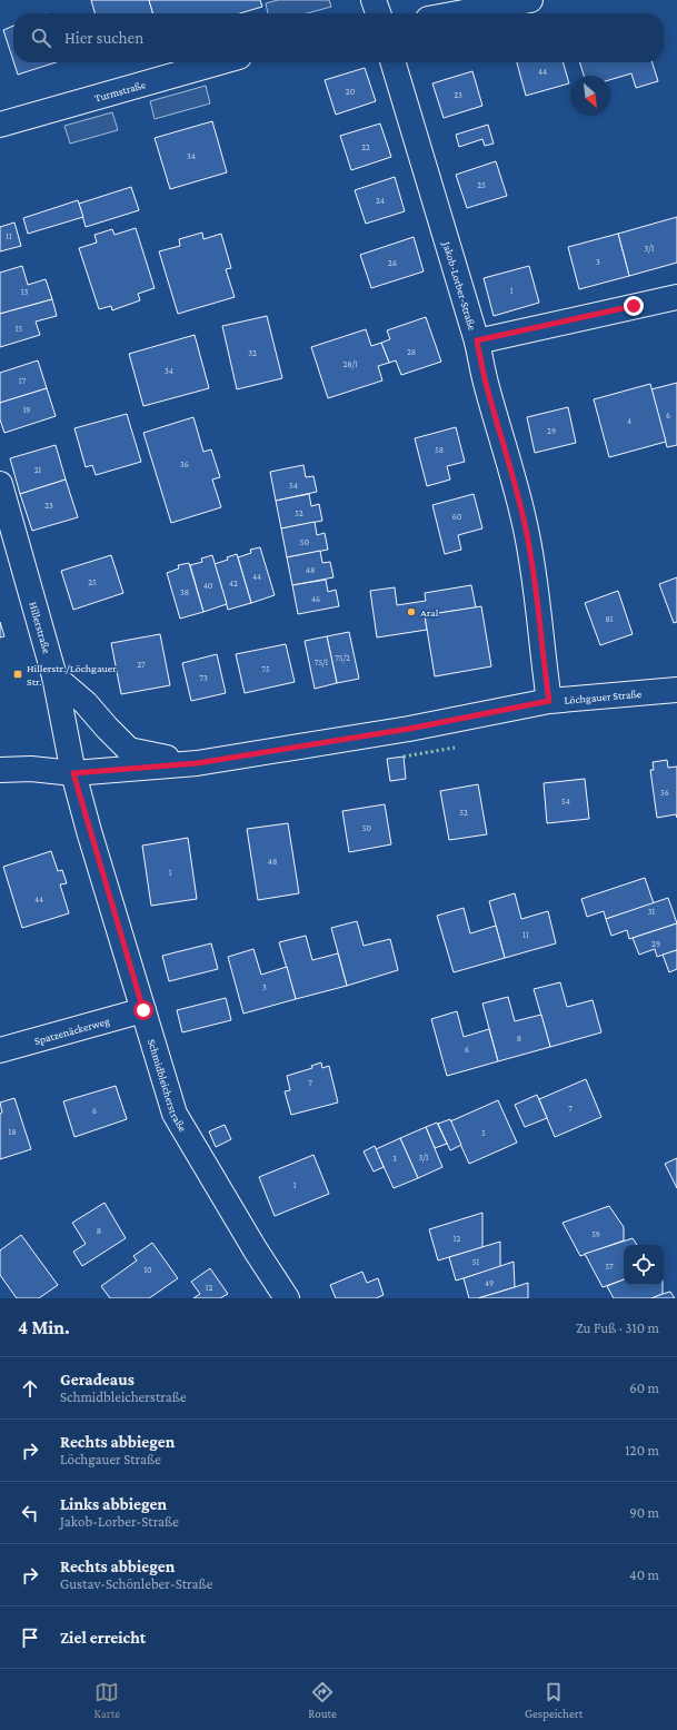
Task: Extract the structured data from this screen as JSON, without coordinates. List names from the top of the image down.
{
  "streets": {
    "street": [
      "Turmstraße",
      "Jakob-Lorber-Straße",
      "Hillerstraße",
      "Löchgauer Straße",
      "Spatzenäckerweg",
      "Schmidbleicherstraße"
    ]
  },
  "crossings": [
    ["Jakob-Lorber-Straße", "Löchgauer Straße"],
    ["Hillerstraße", "Löchgauer Straße"],
    ["Hillerstraße", "Schmidbleicherstraße"],
    ["Löchgauer Straße", "Schmidbleicherstraße"],
    ["Spatzenäckerweg", "Schmidbleicherstraße"]
  ],
  "places": {
    "other": ["Aral"],
    "transit": ["Hillerstr./Löchgauer Str."]
  },
  "house_numbers": [
    "44",
    "20",
    "23",
    "22",
    "34",
    "25",
    "24",
    "11",
    "3/1",
    "3",
    "26",
    "1",
    "13",
    "15",
    "28",
    "32",
    "28/1",
    "34",
    "17",
    "19",
    "6",
    "4",
    "29",
    "58",
    "36",
    "21",
    "54",
    "23",
    "52",
    "60",
    "50",
    "48",
    "44",
    "25",
    "42",
    "40",
    "38",
    "46",
    "81",
    "75/2",
    "75/1",
    "27",
    "75",
    "73",
    "56",
    "54",
    "52",
    "50",
    "48",
    "1",
    "44",
    "31",
    "11",
    "29",
    "3",
    "8",
    "6",
    "7",
    "7",
    "6",
    "18",
    "5",
    "3/1",
    "3",
    "1",
    "8",
    "59",
    "12",
    "51",
    "57",
    "10",
    "49",
    "12"
  ],
  "north": "bottom right",
  "page": {
    "search": "Hier suchen",
    "heading": ["4 Min.", "Zu Fuß · 310 m"],
    "list": [
      ["Geradeaus", "Schmidbleicherstraße", "60 m"],
      ["Rechts abbiegen", "Löchgauer Straße", "120 m"],
      ["Links abbiegen", "Jakob-Lorber-Straße", "90 m"],
      ["Rechts abbiegen", "Gustav-Schönleber-Straße", "40 m"],
      "Ziel erreicht"
    ],
    "nav": ["Karte", "Route", "Gespeichert"]
  }
}
